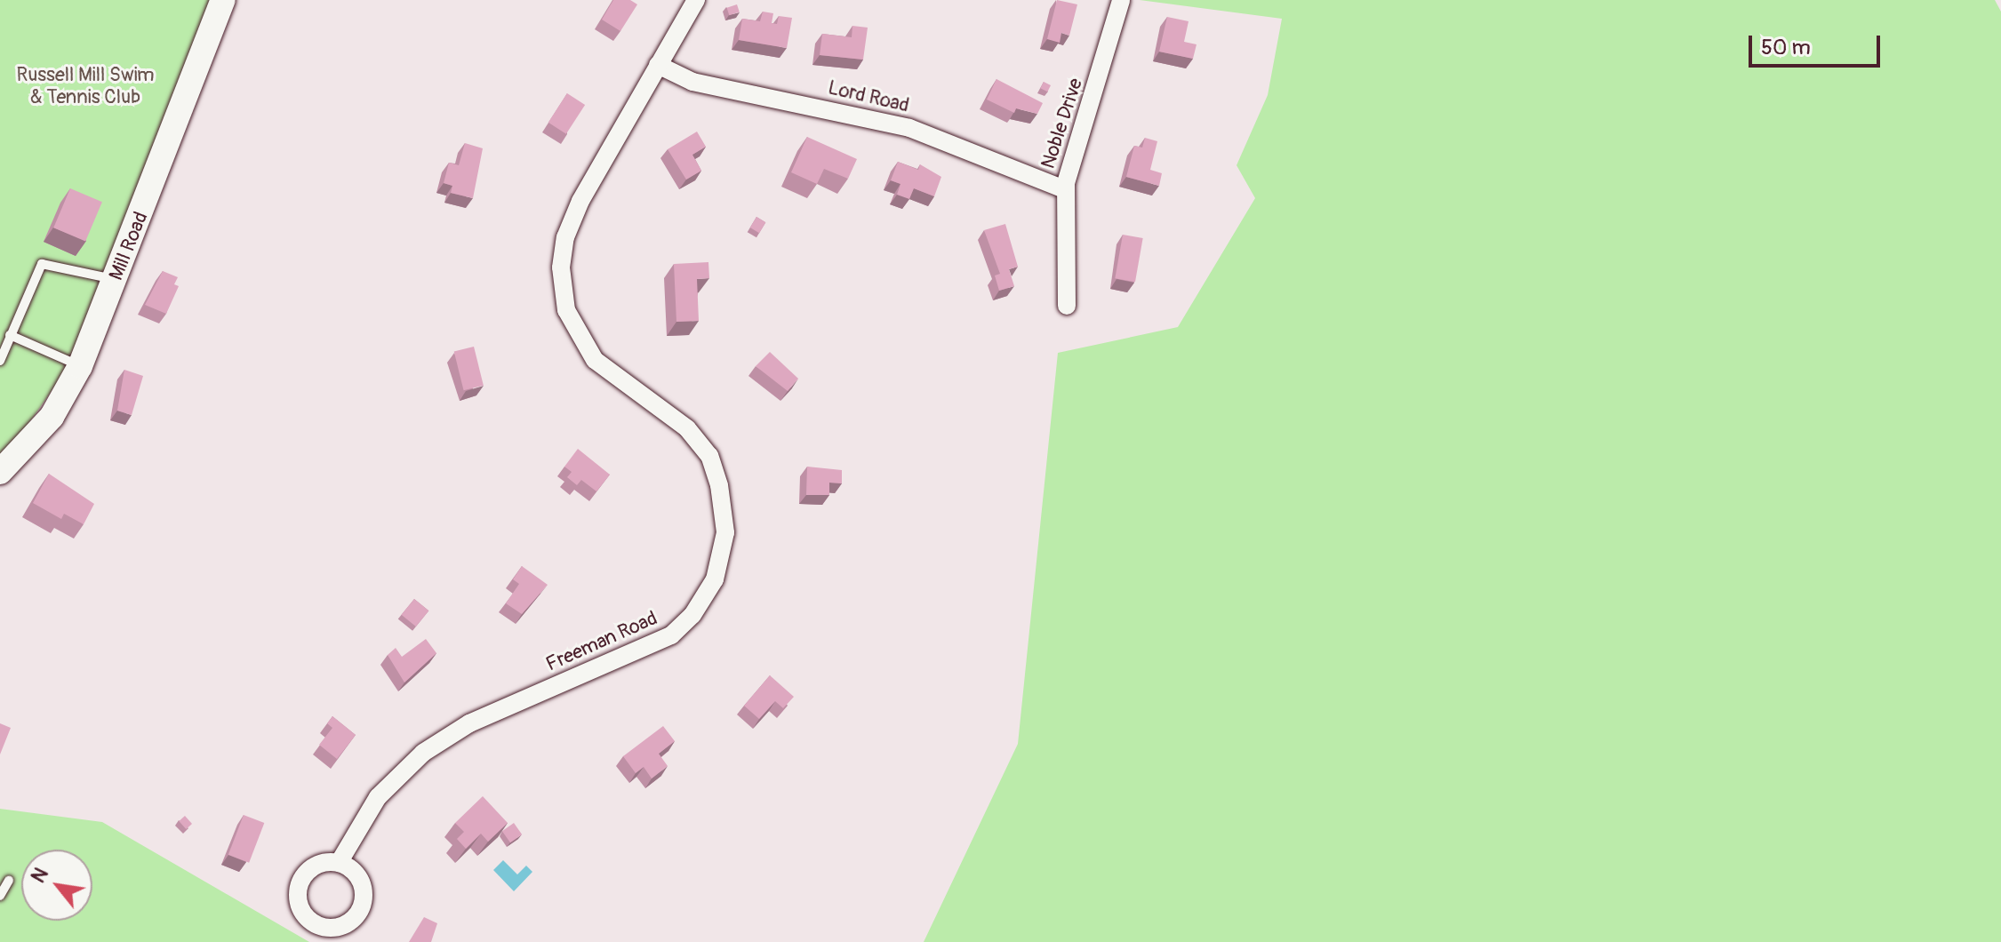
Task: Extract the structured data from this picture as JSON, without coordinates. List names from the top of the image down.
{
  "streets": {
    "main road": ["Mill Road"],
    "street": ["Lord Road", "Noble Drive", "Freeman Road"]
  },
  "crossings": [
    ["Lord Road", "Noble Drive"],
    ["Lord Road", "Freeman Road"]
  ],
  "parks": ["Russell Mill Swim & Tennis Club"],
  "scale_bar": "50 m",
  "north": "top left"
}
